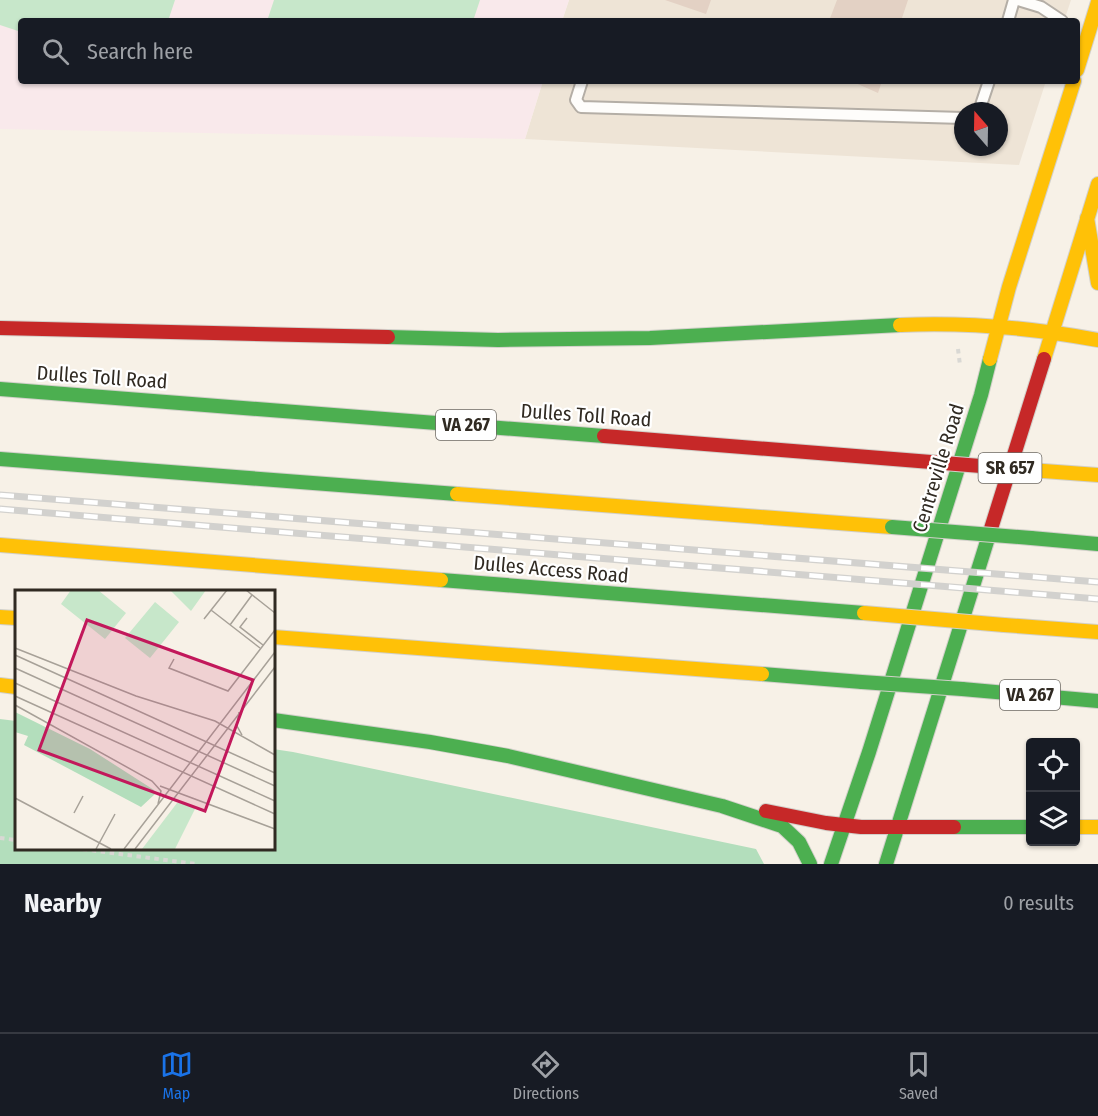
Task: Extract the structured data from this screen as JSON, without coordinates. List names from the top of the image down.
{
  "streets": {
    "main road": [
      "Dulles Toll Road",
      "VA 267",
      "Centreville Road",
      "SR 657",
      "Dulles Access Road"
    ]
  },
  "north": "top",
  "page": {
    "search": "Search here",
    "heading": ["Nearby", "0 results"],
    "nav": ["Map", "Directions", "Saved"]
  }
}
